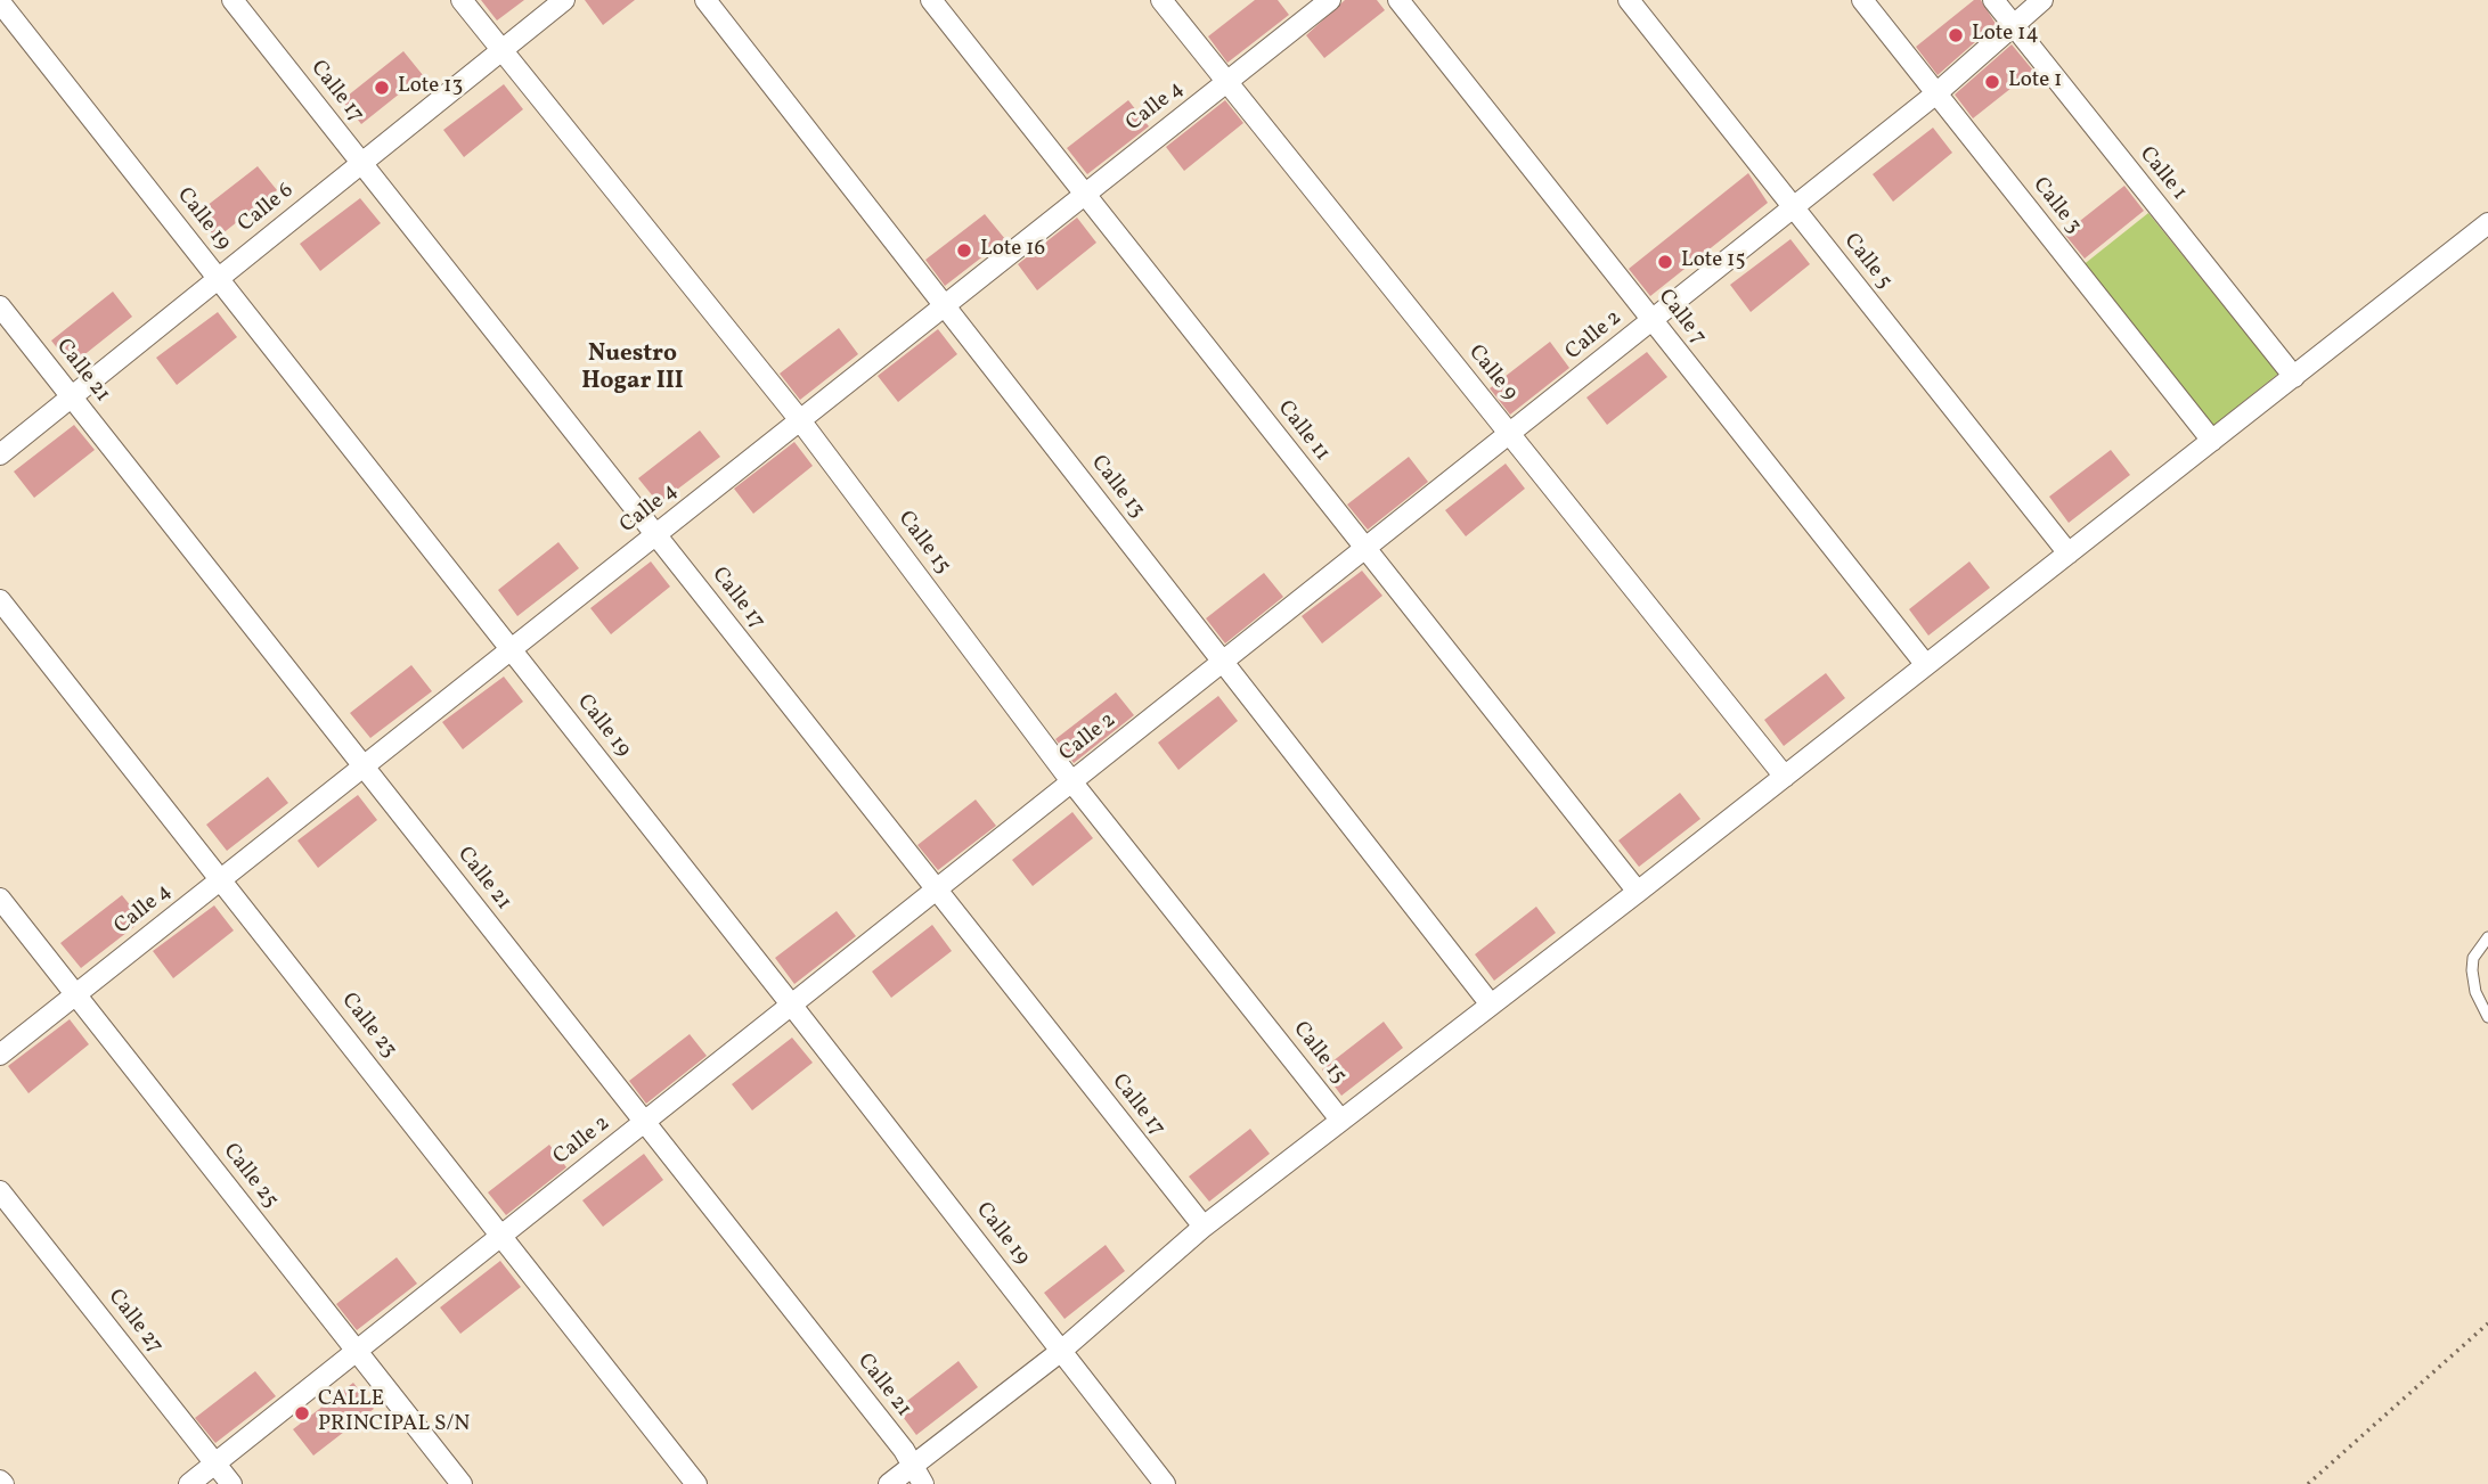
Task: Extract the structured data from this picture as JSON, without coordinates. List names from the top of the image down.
{
  "streets": {
    "street": [
      "Calle 17",
      "Calle 4",
      "Calle 1",
      "Calle 3",
      "Calle 6",
      "Calle 19",
      "Calle 5",
      "Calle 7",
      "Calle 2",
      "Calle 21",
      "Calle 9",
      "Calle 11",
      "Calle 13",
      "Calle 15",
      "Calle 23",
      "Calle 25",
      "Calle 27"
    ]
  },
  "crossings": [
    ["Calle 17", "Calle 4"],
    ["Calle 17", "Calle 6"],
    ["Calle 17", "Calle 2"],
    ["Calle 4", "Calle 19"],
    ["Calle 4", "Calle 21"],
    ["Calle 4", "Calle 9"],
    ["Calle 4", "Calle 11"],
    ["Calle 4", "Calle 13"],
    ["Calle 4", "Calle 15"],
    ["Calle 4", "Calle 23"],
    ["Calle 4", "Calle 25"],
    ["Calle 1", "Calle 2"],
    ["Calle 3", "Calle 2"],
    ["Calle 6", "Calle 19"],
    ["Calle 6", "Calle 21"],
    ["Calle 6", "Calle 15"],
    ["Calle 19", "Calle 2"],
    ["Calle 5", "Calle 2"],
    ["Calle 7", "Calle 2"],
    ["Calle 2", "Calle 21"],
    ["Calle 2", "Calle 9"],
    ["Calle 2", "Calle 11"],
    ["Calle 2", "Calle 13"],
    ["Calle 2", "Calle 15"],
    ["Calle 2", "Calle 23"],
    ["Calle 2", "Calle 25"],
    ["Calle 2", "Calle 27"]
  ],
  "districts": ["Nuestro Hogar III"],
  "places": [
    "Lote 14",
    "Lote 1",
    "Lote 13",
    "Lote 16",
    "Lote 15",
    "CALLE PRINCIPAL S/N"
  ]
}
